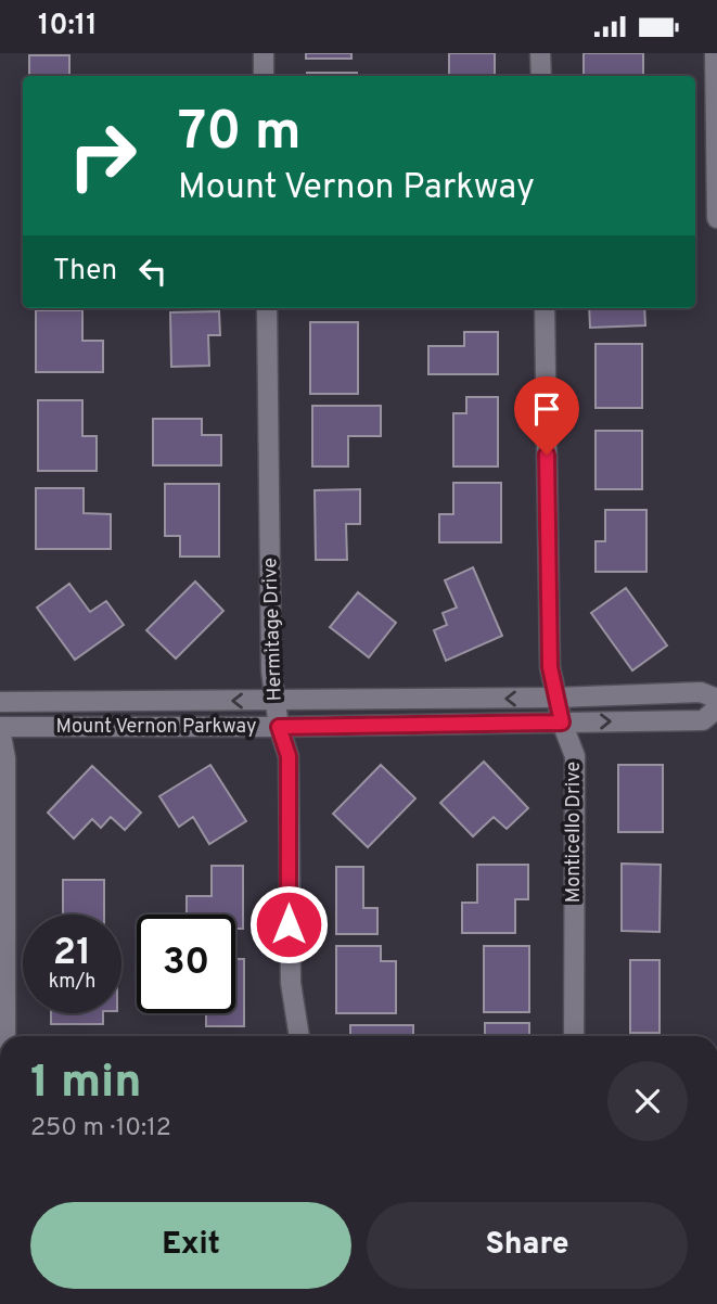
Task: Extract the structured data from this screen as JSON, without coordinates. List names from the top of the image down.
{
  "streets": {
    "street": ["Hermitage Drive", "Mount Vernon Parkway", "Monticello Drive"]
  },
  "crossings": [
    ["Hermitage Drive", "Mount Vernon Parkway"],
    ["Mount Vernon Parkway", "Monticello Drive"]
  ],
  "page": {
    "status": "10:11",
    "turn": ["70 m", "Mount Vernon Parkway"],
    "then": "Then",
    "speed": "21 km/h",
    "limit": "30",
    "heading": ["1 min", "250 m · 10:12"],
    "buttons": ["Exit", "Share"]
  }
}
